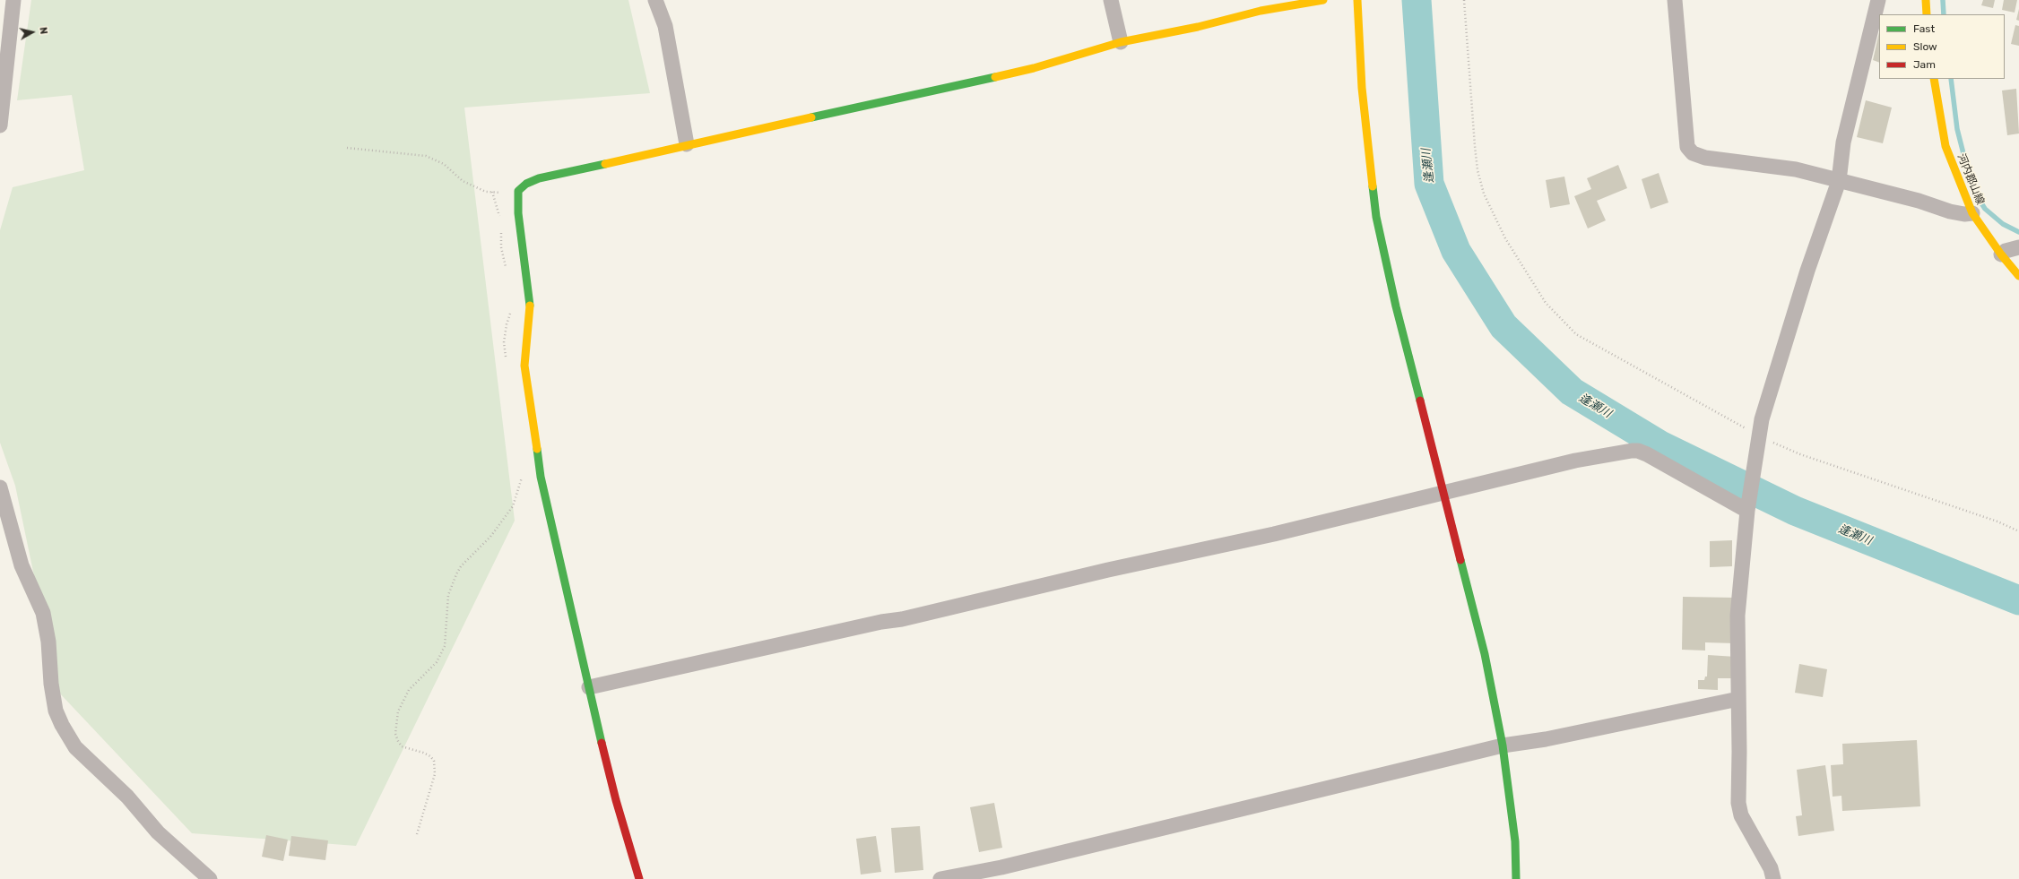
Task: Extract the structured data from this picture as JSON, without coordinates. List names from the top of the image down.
{
  "streets": {
    "street": ["河内郡山線"]
  },
  "water": ["逢瀬川"],
  "legend": ["Fast", "Slow", "Jam"],
  "north": "right"
}
